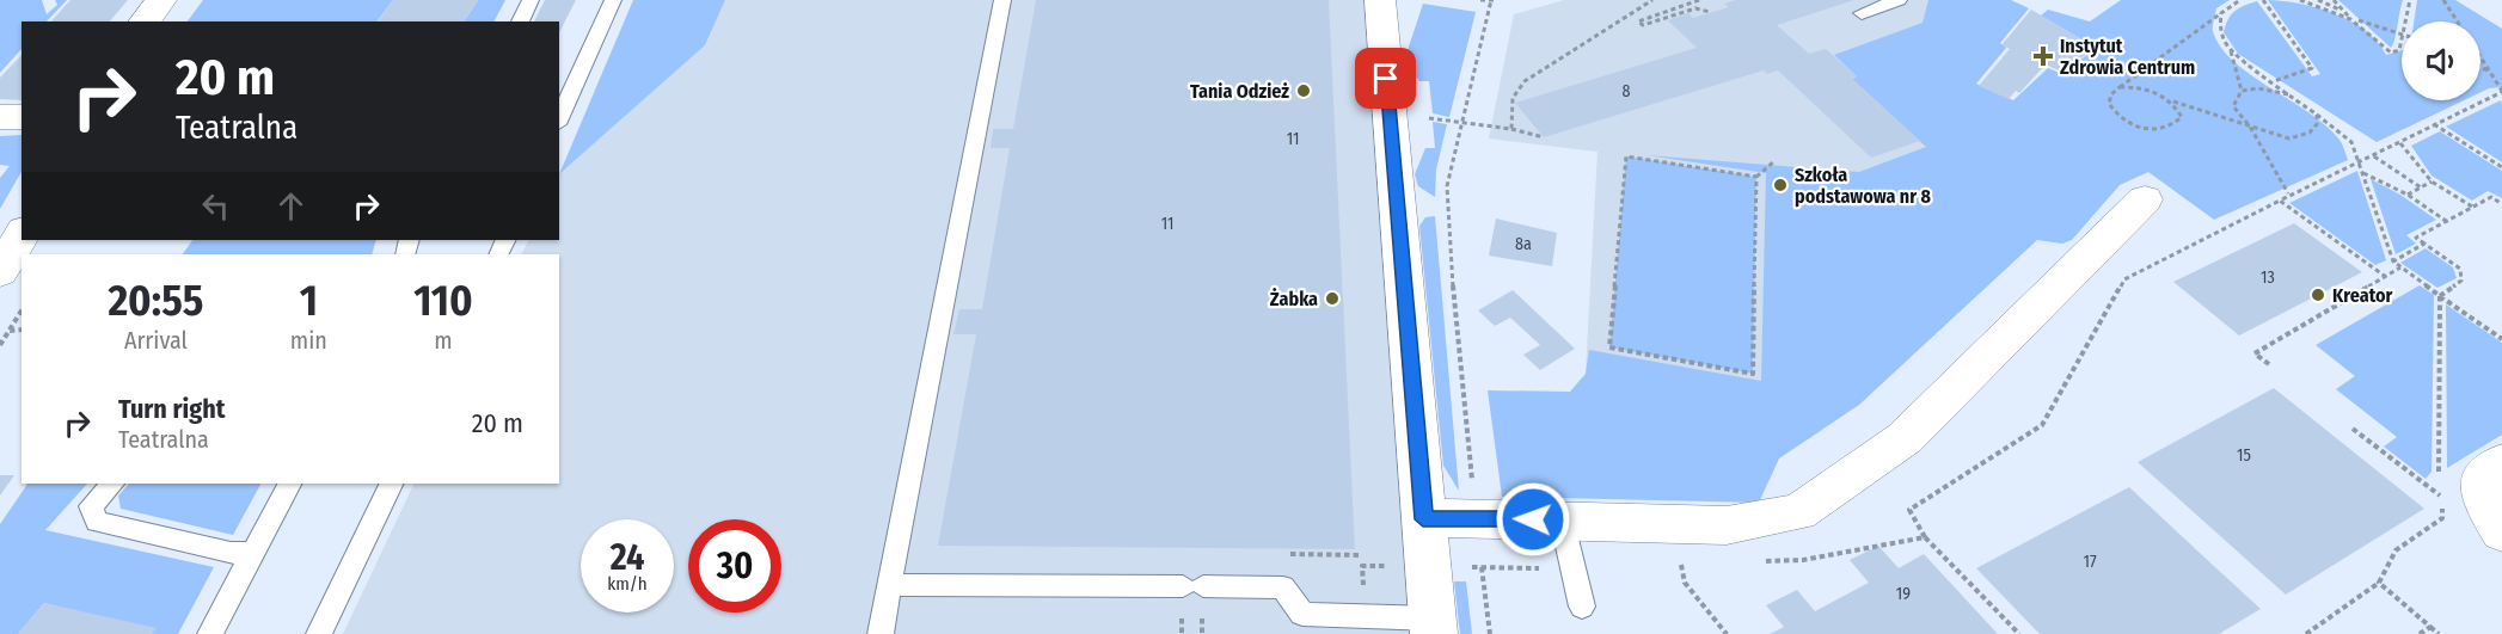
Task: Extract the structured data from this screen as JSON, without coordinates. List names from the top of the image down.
{
  "places": {
    "health": ["Instytut Zdrowia Centrum"],
    "other": [
      "Tania Odzież",
      "Szkoła podstawowa nr 8",
      "Kreator",
      "Żabka"
    ]
  },
  "house_numbers": [
    "8",
    "11",
    "11",
    "8a",
    "13",
    "15",
    "17",
    "19"
  ],
  "page": {
    "turn": ["20 m", "Teatralna"],
    "eta": [
      "20:55",
      "Arrival",
      "1",
      "min",
      "110",
      "m"
    ],
    "list": [
      {
        "name": "Turn right",
        "note": "Teatralna",
        "value": "20 m"
      }
    ],
    "speed": "24 km/h",
    "limit": "30"
  }
}
